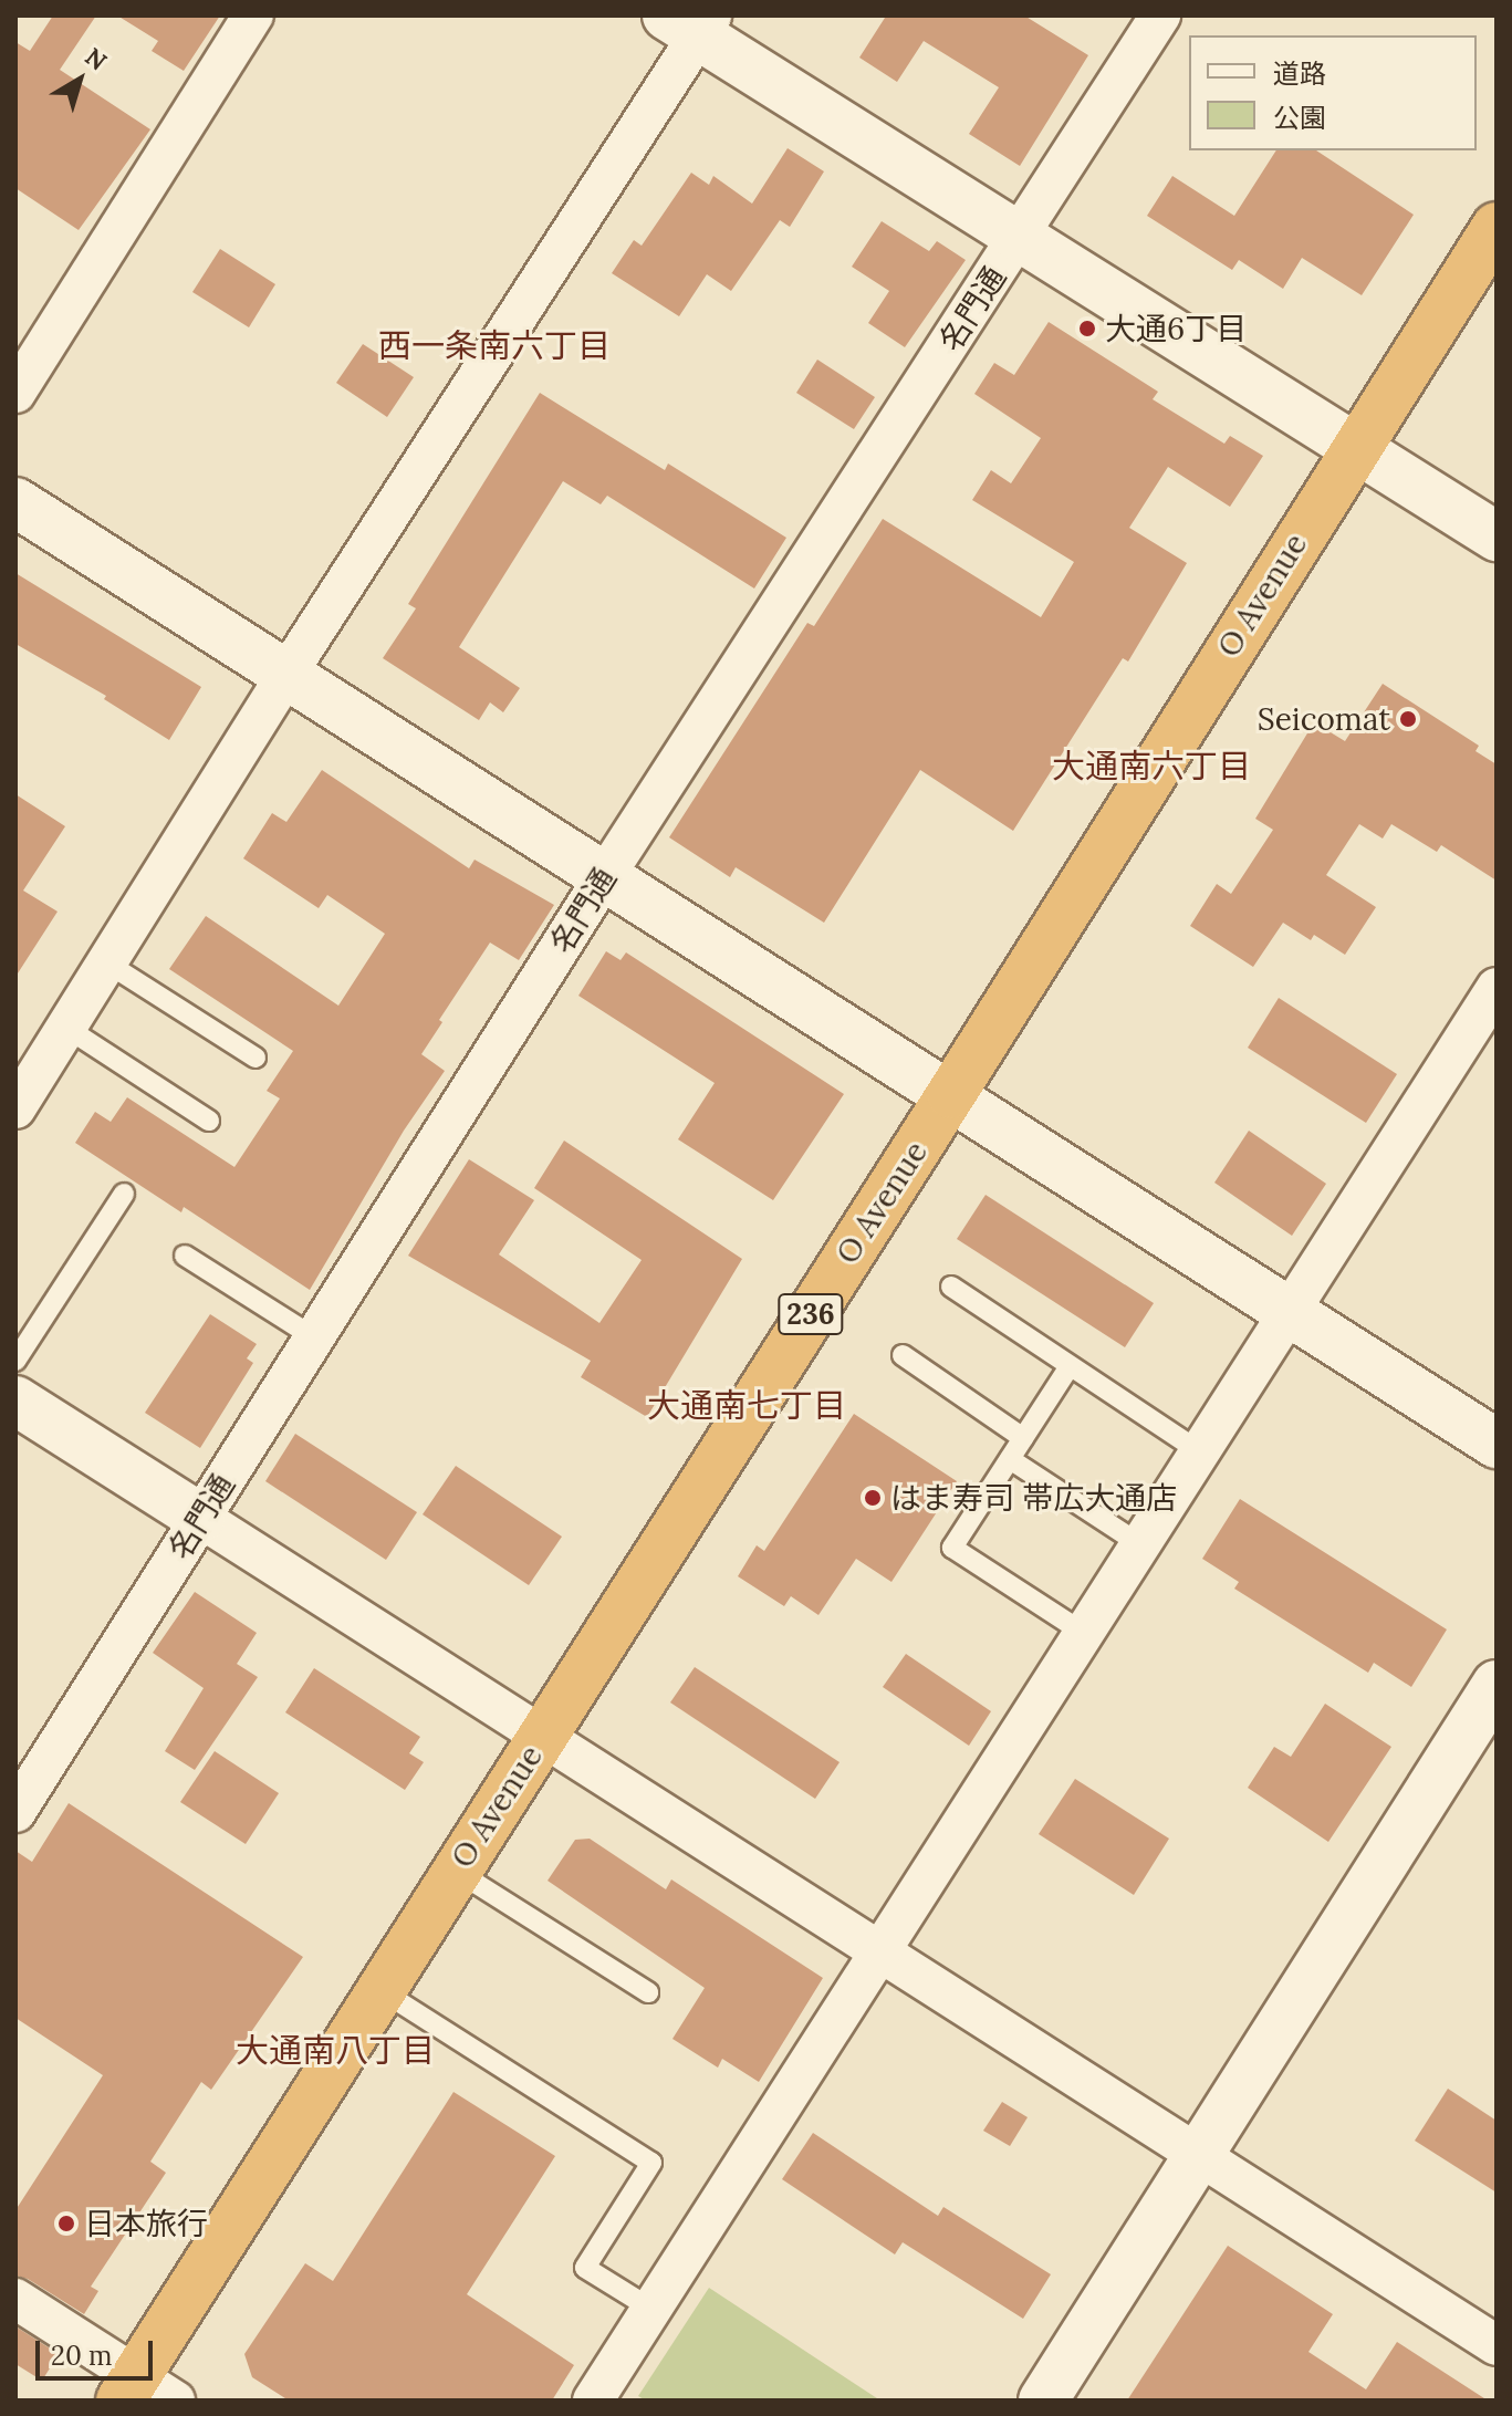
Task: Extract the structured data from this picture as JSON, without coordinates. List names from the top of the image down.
{
  "streets": {
    "highway": ["O Avenue", "236"],
    "street": ["名門通"]
  },
  "districts": [
    "西一条南六丁目",
    "大通南六丁目",
    "大通南七丁目",
    "大通南八丁目"
  ],
  "places": [
    "大通6丁目",
    "Seicomat",
    "はま寿司 帯広大通店",
    "日本旅行"
  ],
  "legend": ["道路", "公園"],
  "scale_bar": "20 m",
  "north": "top right"
}
